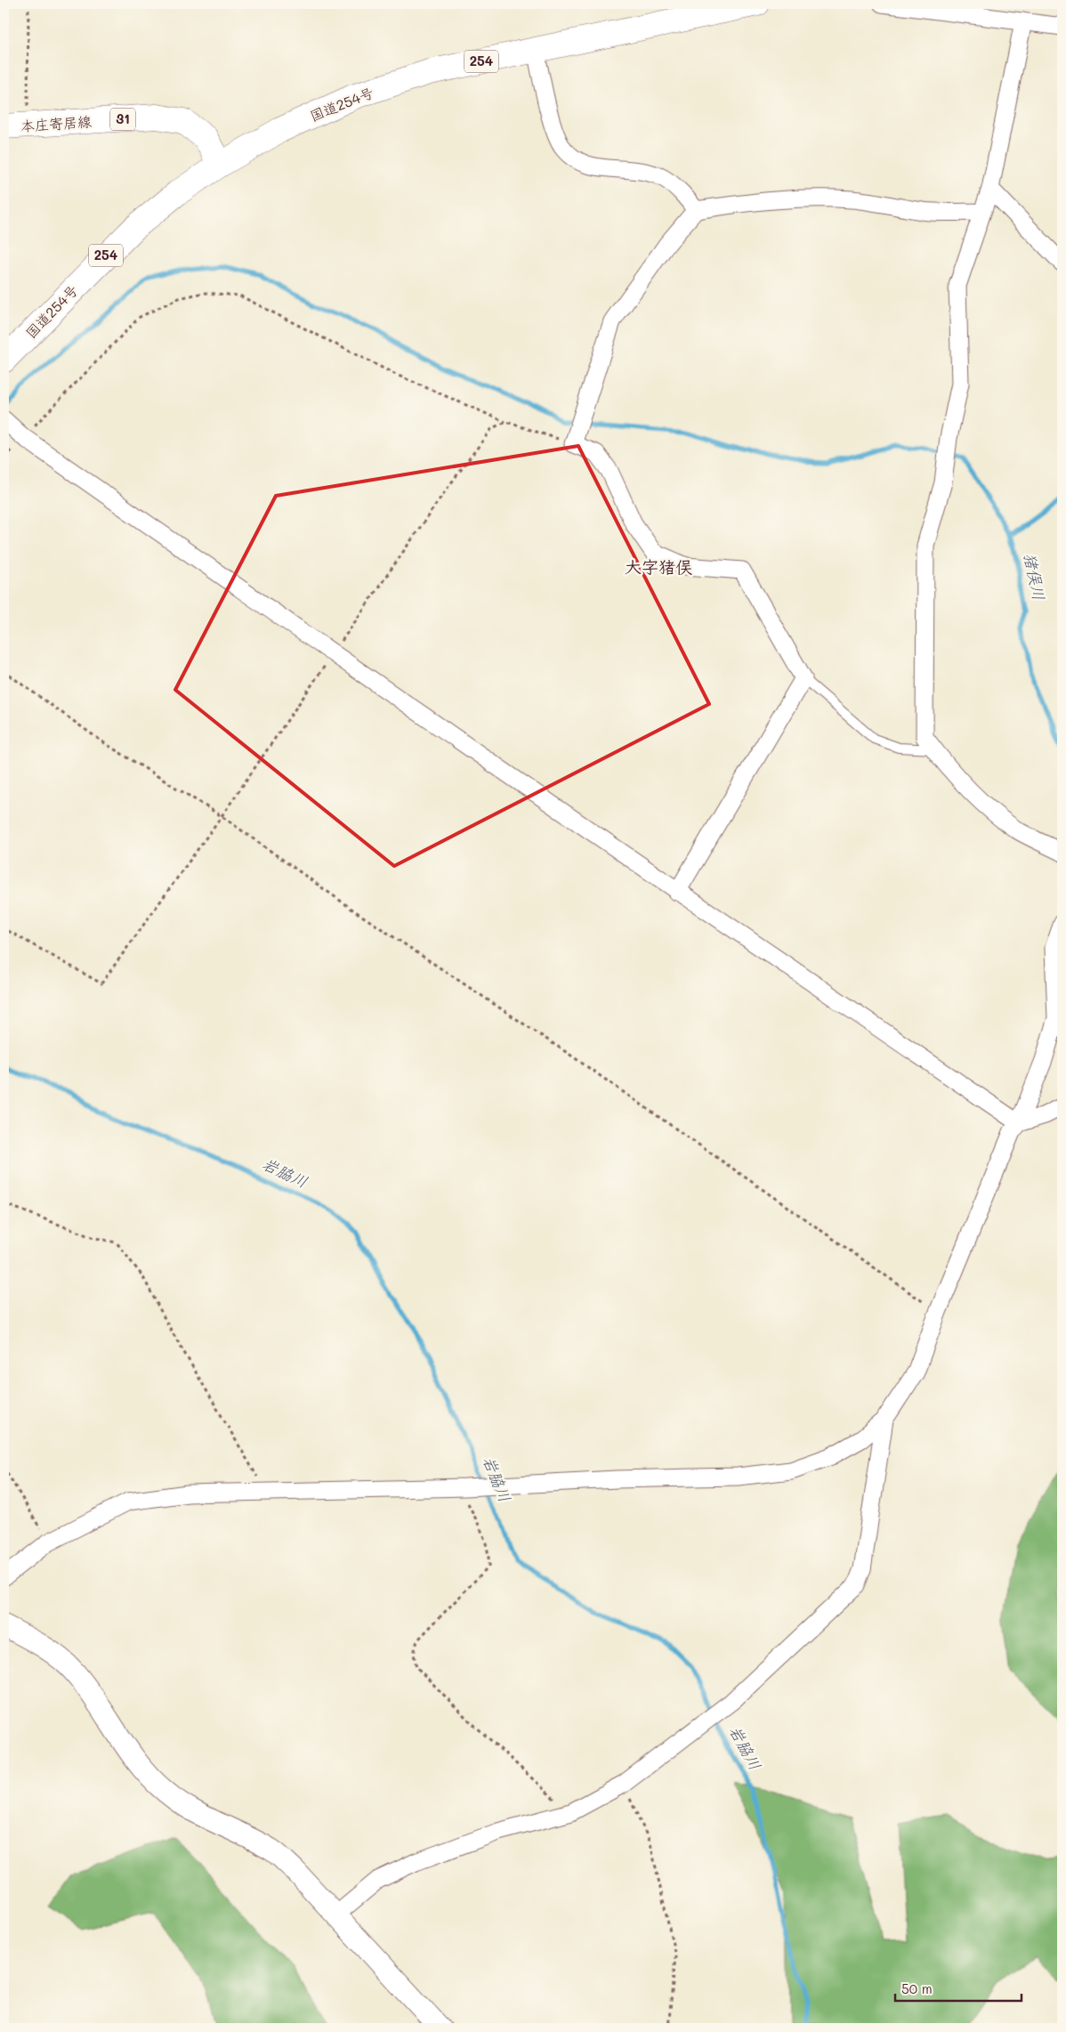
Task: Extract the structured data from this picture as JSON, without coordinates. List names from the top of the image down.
{
  "streets": {
    "main road": [
      "254",
      "国道254号",
      "31",
      "本庄寄居線"
    ]
  },
  "crossings": [
    ["国道254号", "本庄寄居線"]
  ],
  "districts": ["大字猪俣"],
  "water": ["猪俣川", "岩脇川"],
  "scale_bar": "50 m"
}
